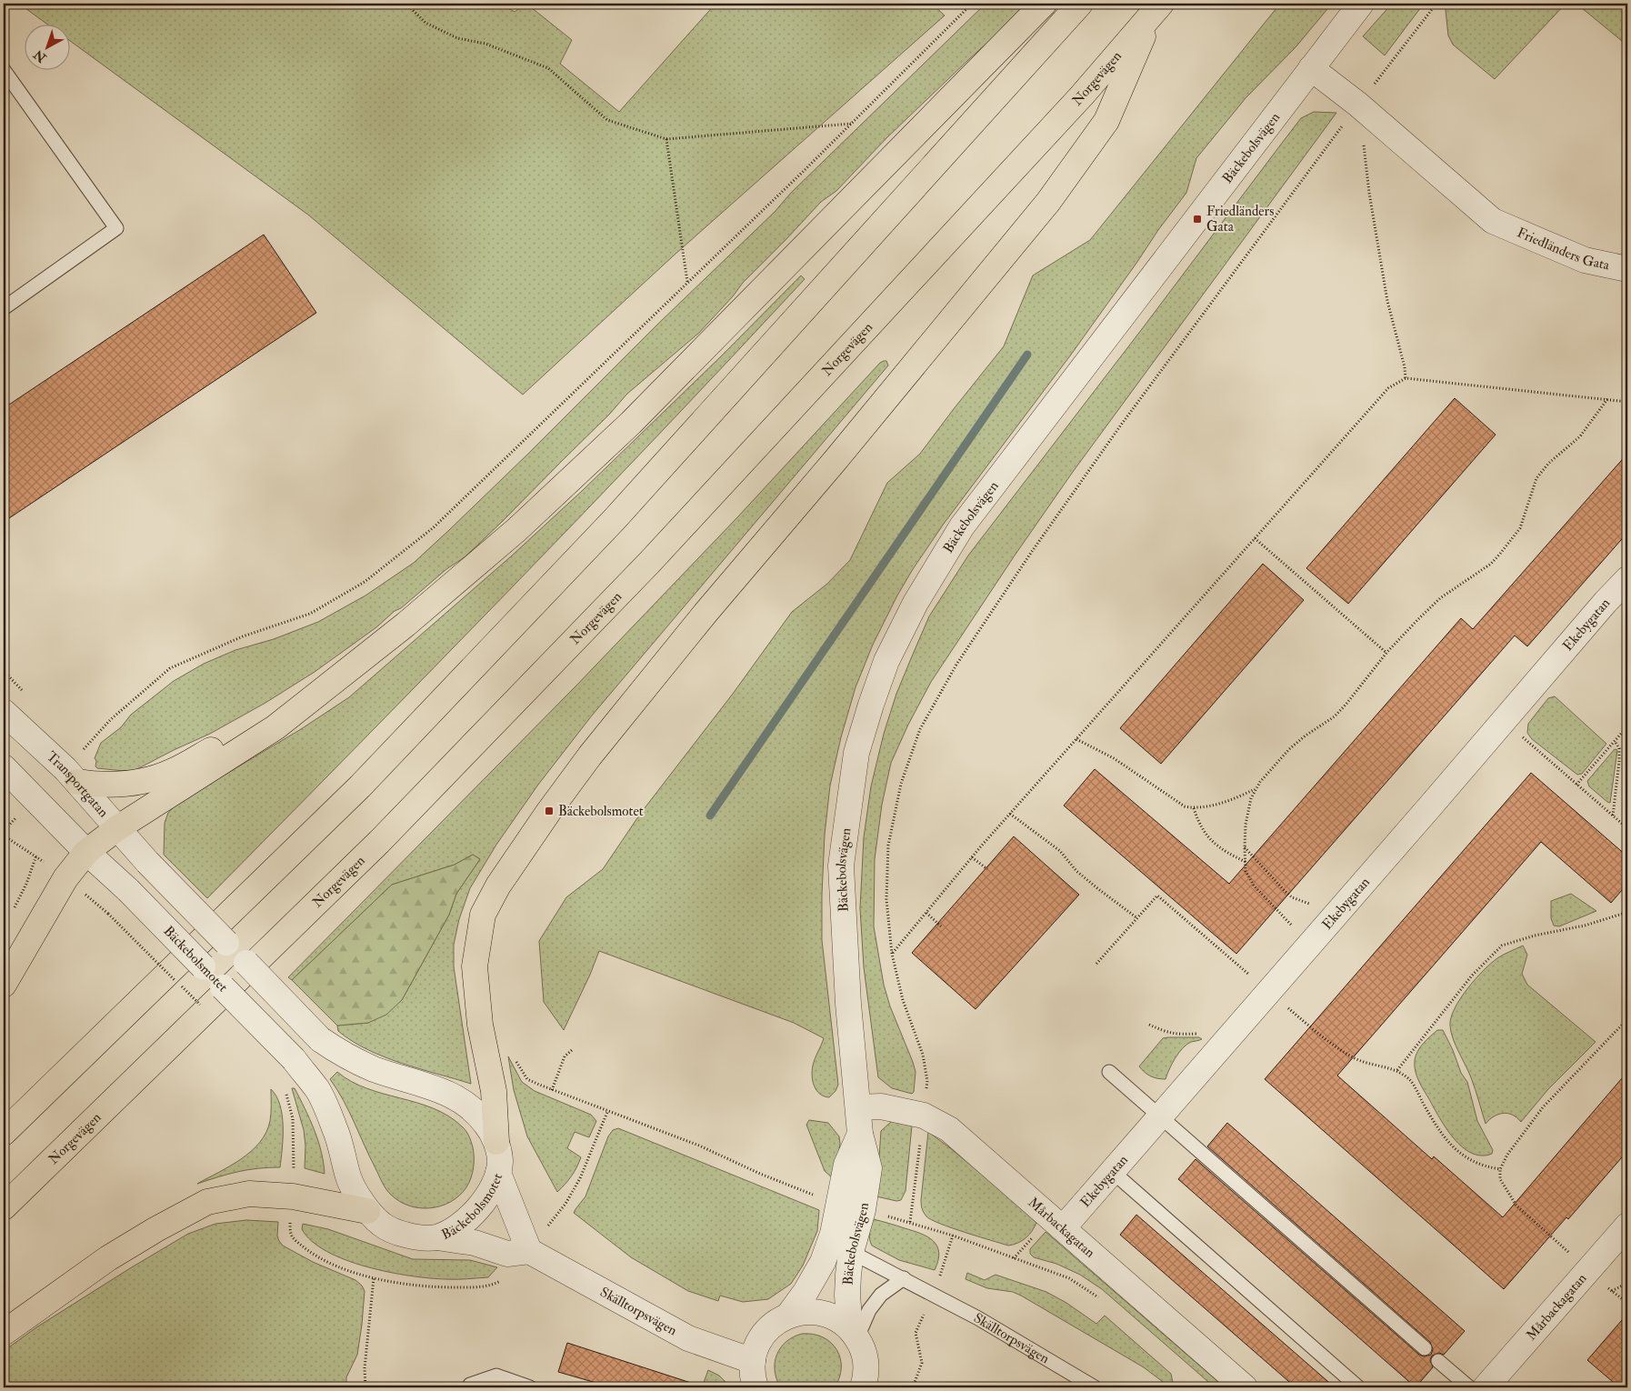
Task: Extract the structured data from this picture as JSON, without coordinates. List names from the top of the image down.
{
  "streets": {
    "highway": ["Norgevägen"],
    "street": [
      "Bäckebolsvägen",
      "Friedländers Gata",
      "Ekebygatan",
      "Transportgatan",
      "Bäckebolsmotet",
      "Mårbackagatan",
      "Skälltorpsvägen"
    ]
  },
  "crossings": [
    ["Bäckebolsvägen", "Friedländers Gata"],
    ["Bäckebolsvägen", "Mårbackagatan"],
    ["Bäckebolsvägen", "Skälltorpsvägen"],
    ["Ekebygatan", "Mårbackagatan"],
    ["Transportgatan", "Bäckebolsmotet"]
  ],
  "places": {
    "transit": ["Friedländers Gata", "Bäckebolsmotet"]
  },
  "north": "bottom left"
}
